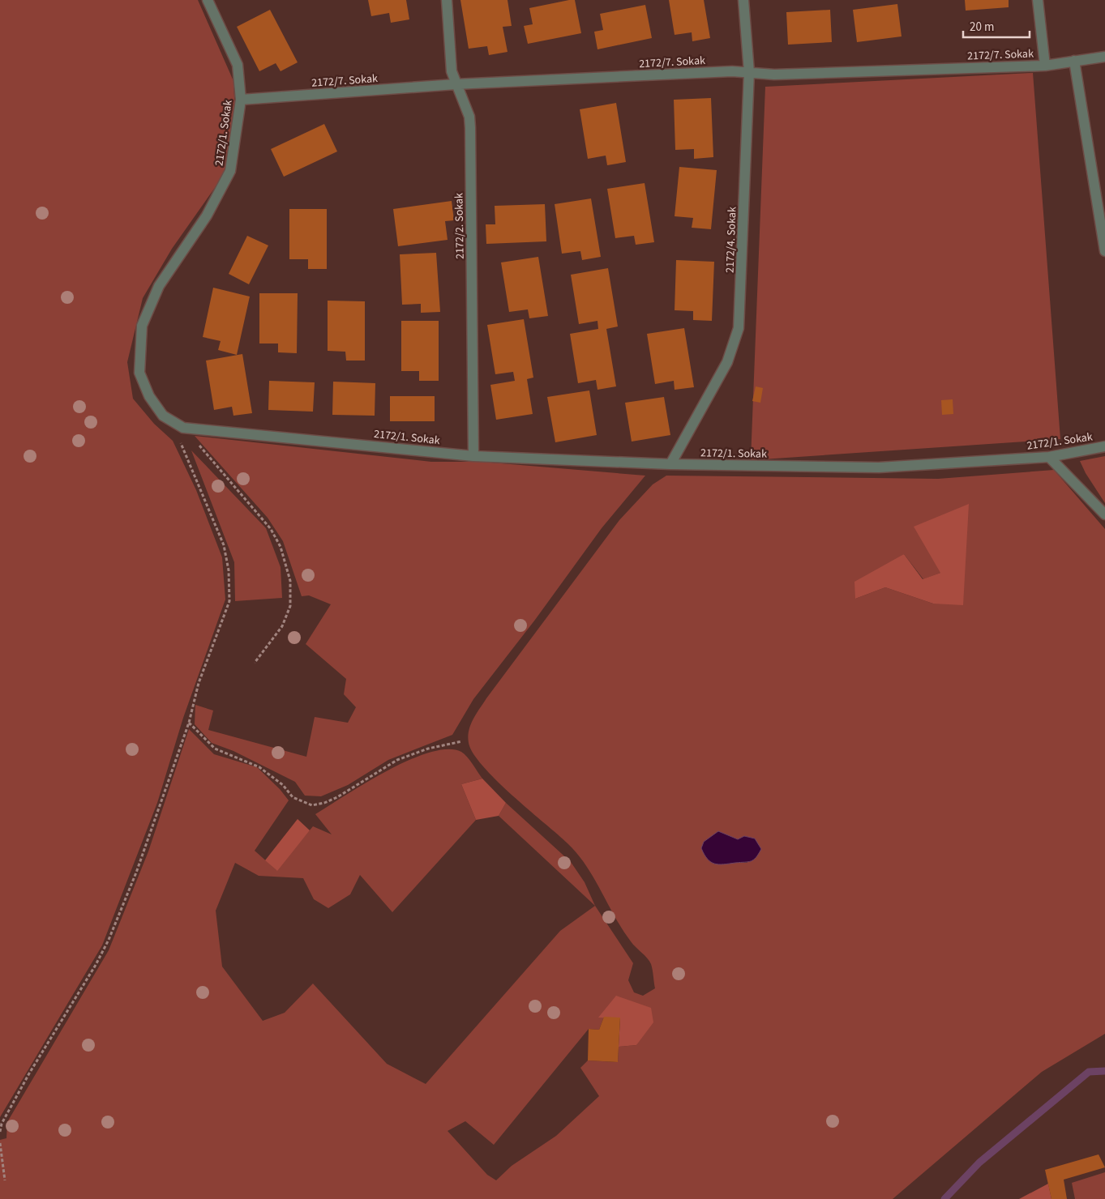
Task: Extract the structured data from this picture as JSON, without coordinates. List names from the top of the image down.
{
  "streets": {
    "street": [
      "2172/7. Sokak",
      "2172/1. Sokak",
      "2172/2. Sokak",
      "2172/4. Sokak"
    ]
  },
  "crossings": [
    ["2172/7. Sokak", "2172/1. Sokak"],
    ["2172/7. Sokak", "2172/2. Sokak"],
    ["2172/7. Sokak", "2172/4. Sokak"],
    ["2172/1. Sokak", "2172/2. Sokak"],
    ["2172/1. Sokak", "2172/4. Sokak"]
  ],
  "scale_bar": "20 m"
}
